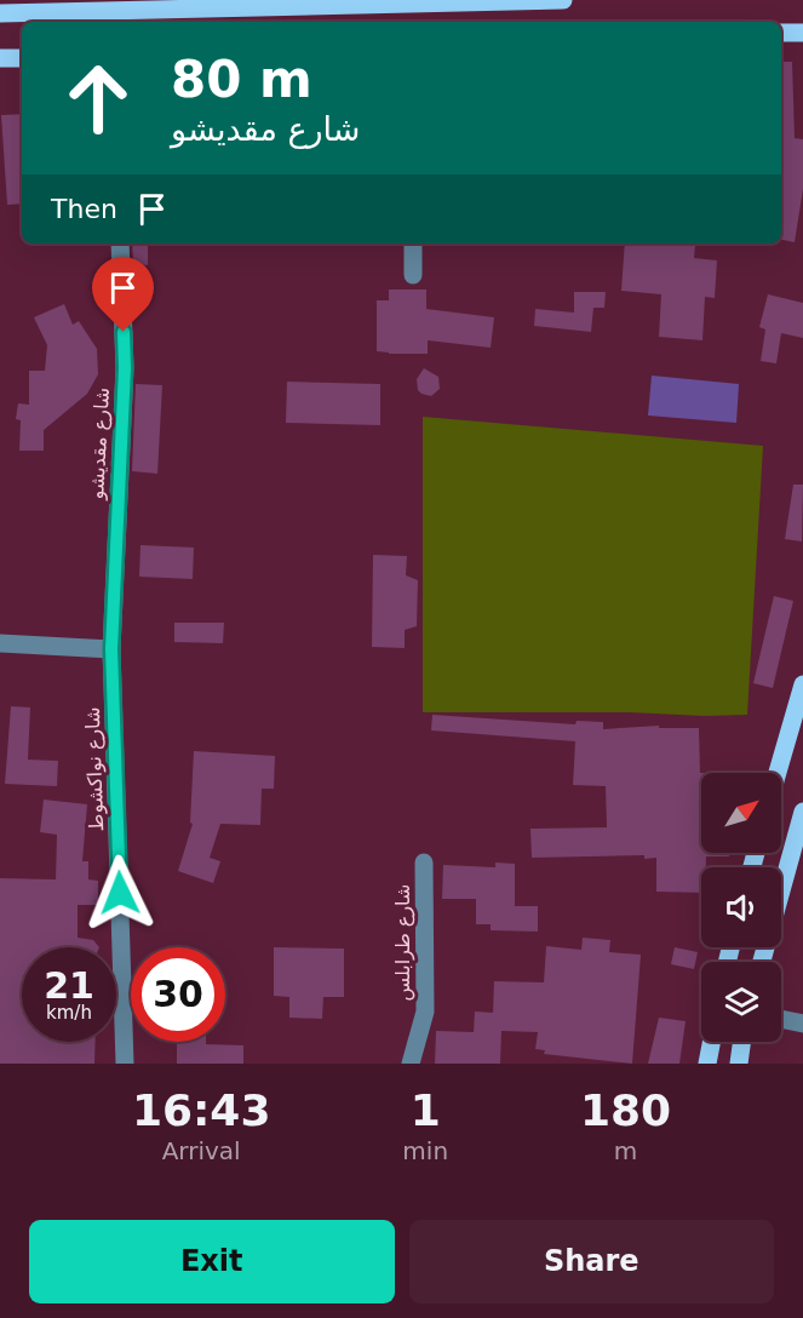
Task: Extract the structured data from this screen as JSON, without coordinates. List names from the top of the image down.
{
  "streets": {
    "street": ["شارع مقديشو", "شارع نواكشوط", "شارع طرابلس"]
  },
  "crossings": [
    ["شارع مقديشو", "شارع نواكشوط"]
  ],
  "north": "top right",
  "page": {
    "turn": ["80 m", "شارع مقديشو"],
    "then": "Then",
    "speed": "21 km/h",
    "limit": "30",
    "eta": [
      "16:43",
      "Arrival",
      "1",
      "min",
      "180",
      "m"
    ],
    "buttons": ["Exit", "Share"]
  }
}
